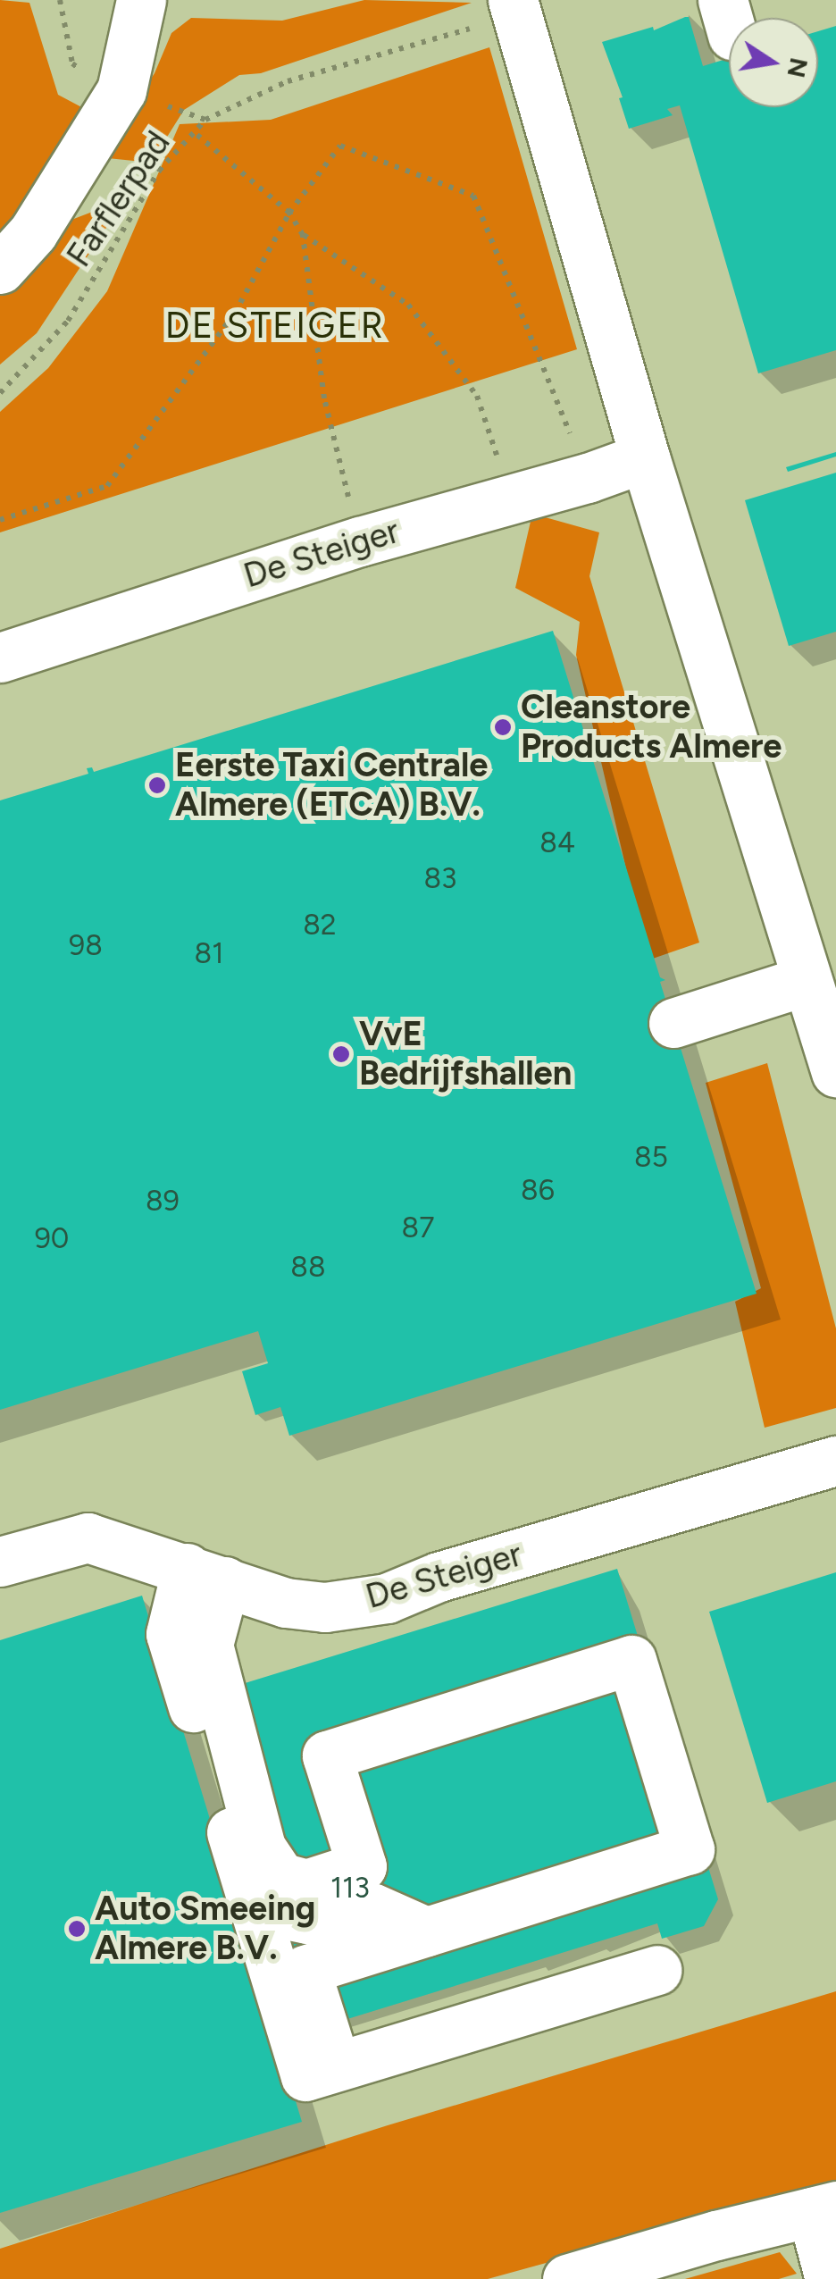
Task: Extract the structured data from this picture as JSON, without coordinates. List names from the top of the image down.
{
  "streets": {
    "street": ["De Steiger"],
    "path": ["Farflerpad"]
  },
  "districts": ["DE STEIGER"],
  "places": [
    "Cleanstore Products Almere",
    "Eerste Taxi Centrale Almere (ETCA) B.V.",
    "VvE Bedrijfshallen",
    "Auto Smeeing Almere B.V."
  ],
  "house_numbers": [
    "84",
    "83",
    "82",
    "98",
    "81",
    "85",
    "86",
    "89",
    "87",
    "90",
    "88",
    "113"
  ],
  "north": "right"
}
